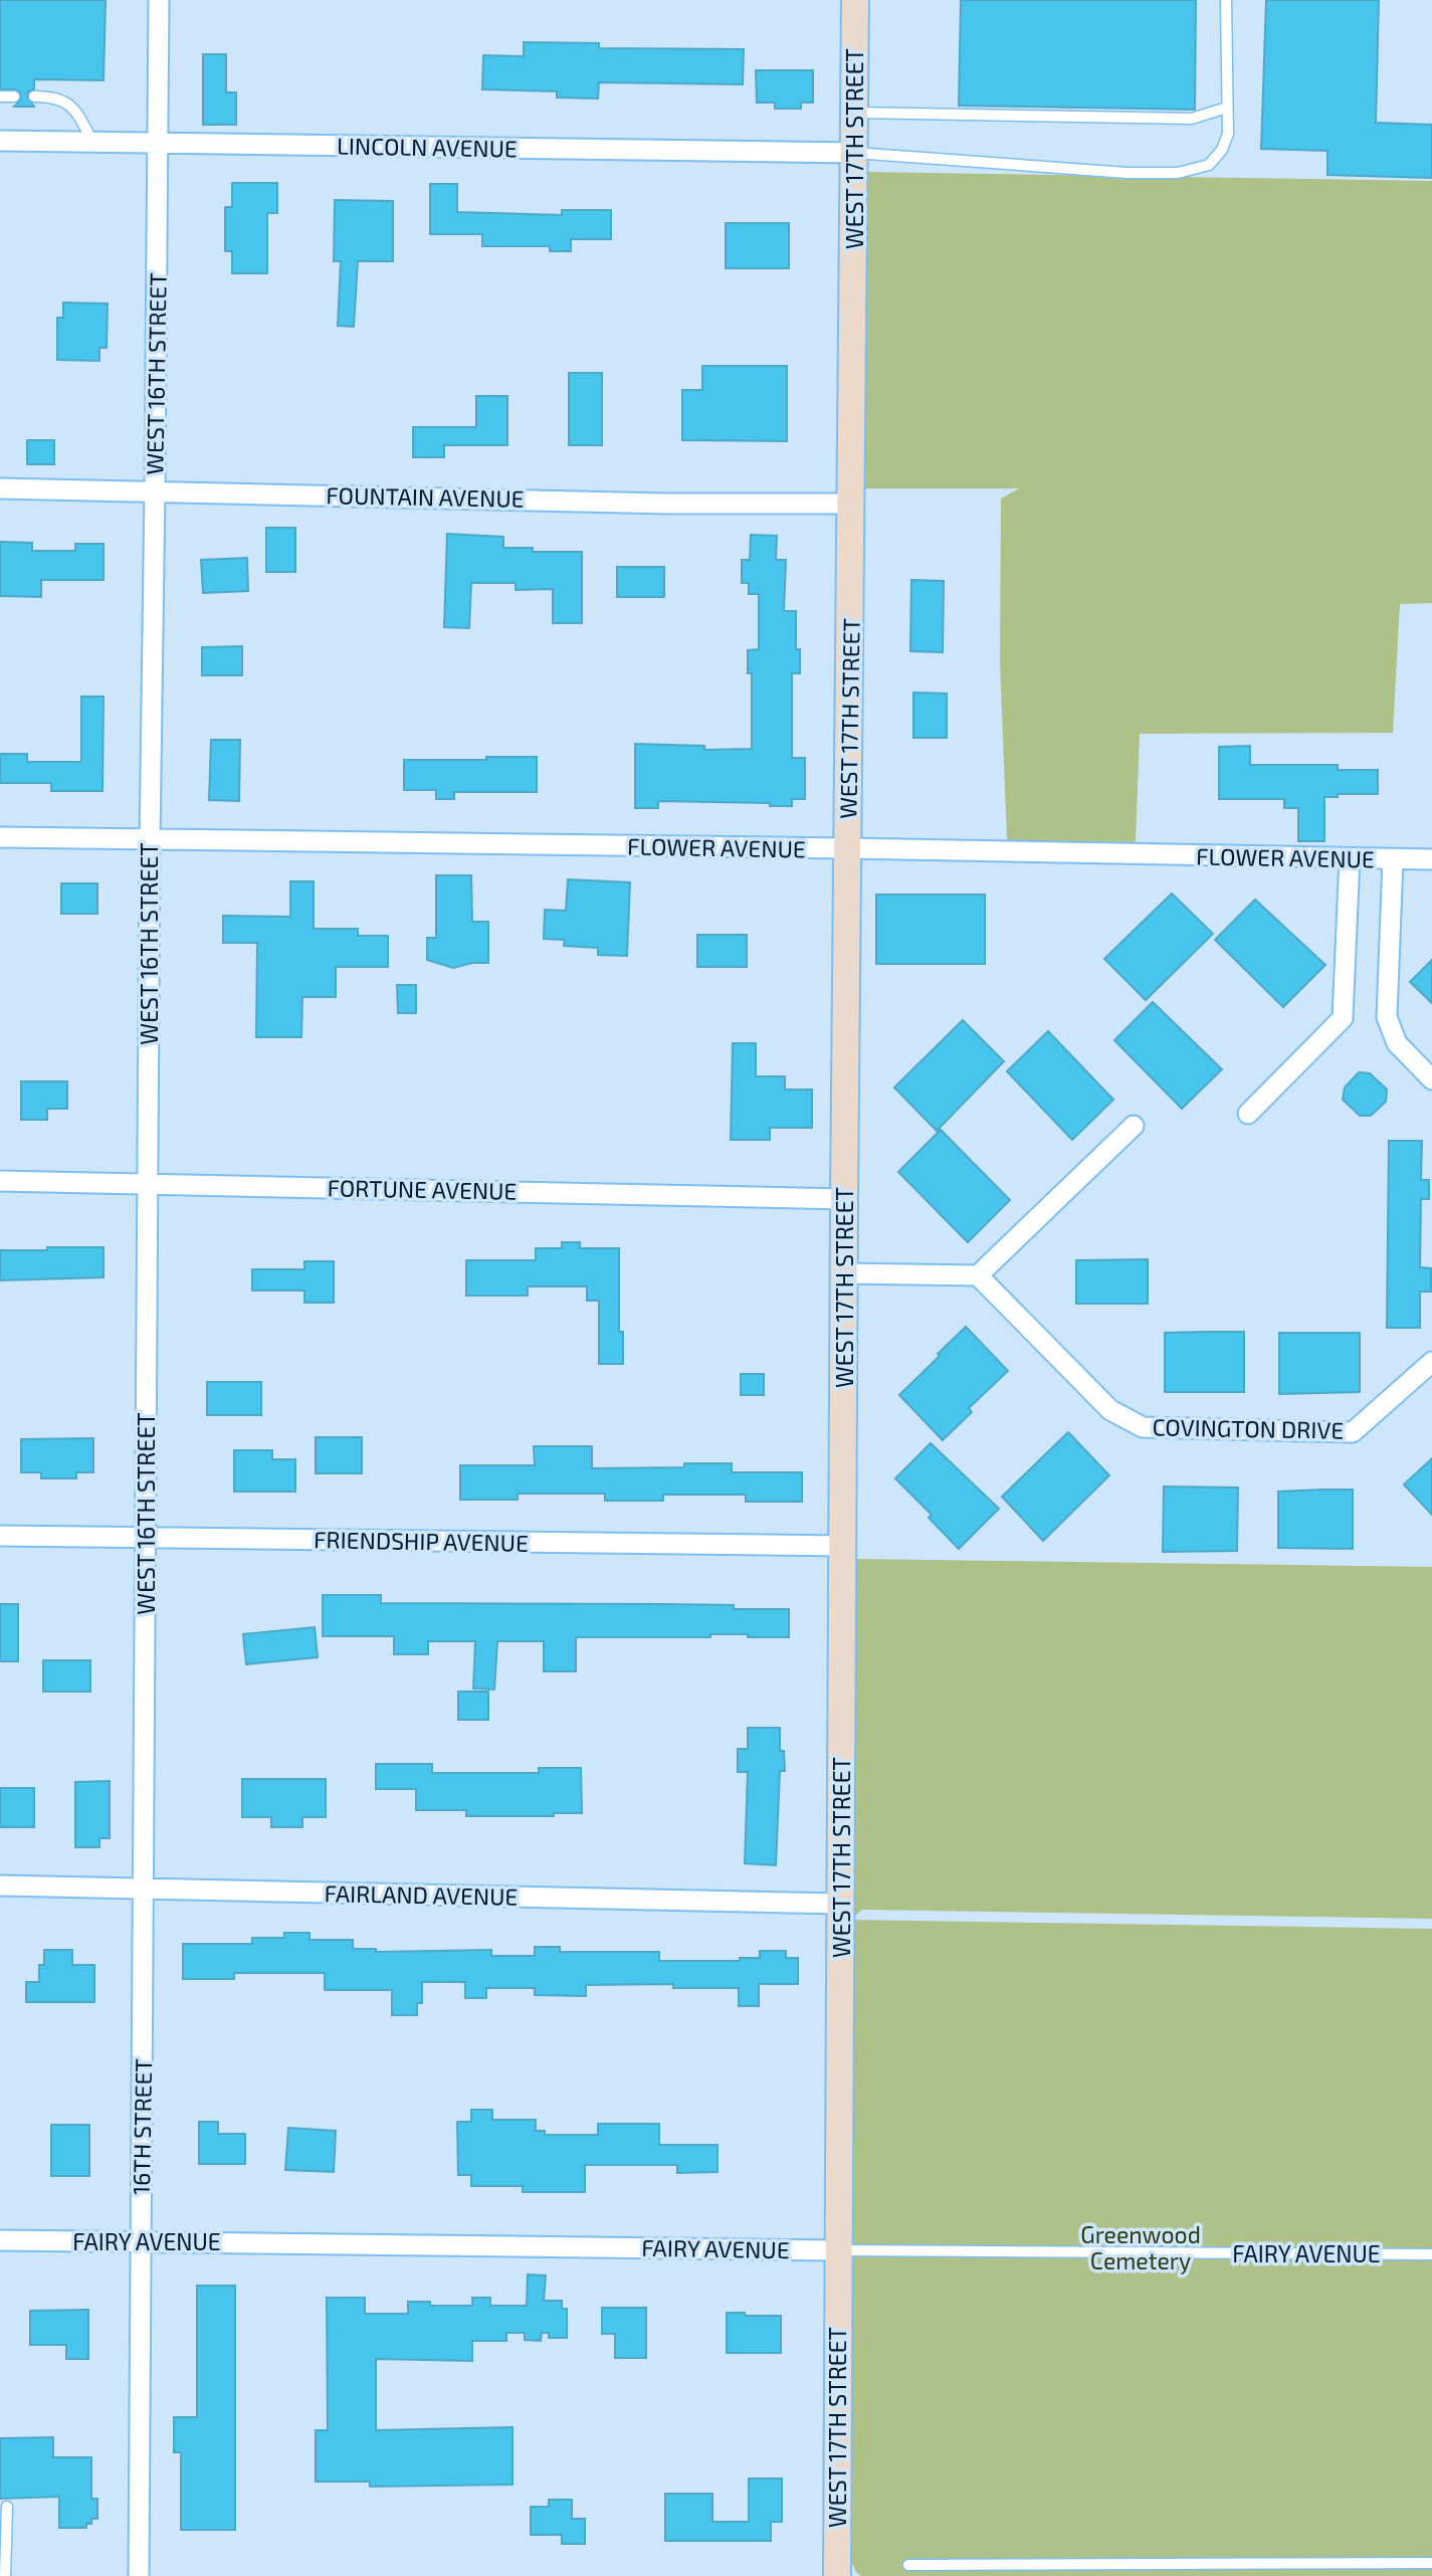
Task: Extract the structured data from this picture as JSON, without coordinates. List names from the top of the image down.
{
  "streets": {
    "main road": ["WEST 17TH STREET"],
    "street": [
      "LINCOLN AVENUE",
      "WEST 16TH STREET",
      "FOUNTAIN AVENUE",
      "FLOWER AVENUE",
      "FORTUNE AVENUE",
      "COVINGTON DRIVE",
      "FRIENDSHIP AVENUE",
      "FAIRLAND AVENUE",
      "16TH STREET",
      "FAIRY AVENUE"
    ]
  },
  "crossings": [
    ["LINCOLN AVENUE", "WEST 17TH STREET"],
    ["LINCOLN AVENUE", "WEST 16TH STREET"],
    ["WEST 17TH STREET", "FOUNTAIN AVENUE"],
    ["WEST 17TH STREET", "FLOWER AVENUE"],
    ["WEST 17TH STREET", "FORTUNE AVENUE"],
    ["WEST 17TH STREET", "FRIENDSHIP AVENUE"],
    ["WEST 17TH STREET", "FAIRLAND AVENUE"],
    ["WEST 17TH STREET", "FAIRY AVENUE"],
    ["WEST 16TH STREET", "FOUNTAIN AVENUE"],
    ["WEST 16TH STREET", "FLOWER AVENUE"],
    ["WEST 16TH STREET", "FORTUNE AVENUE"],
    ["WEST 16TH STREET", "FRIENDSHIP AVENUE"],
    ["WEST 16TH STREET", "FAIRLAND AVENUE"],
    ["WEST 16TH STREET", "16TH STREET"],
    ["FAIRLAND AVENUE", "16TH STREET"],
    ["16TH STREET", "FAIRY AVENUE"]
  ],
  "parks": ["Greenwood Cemetery"]
}
